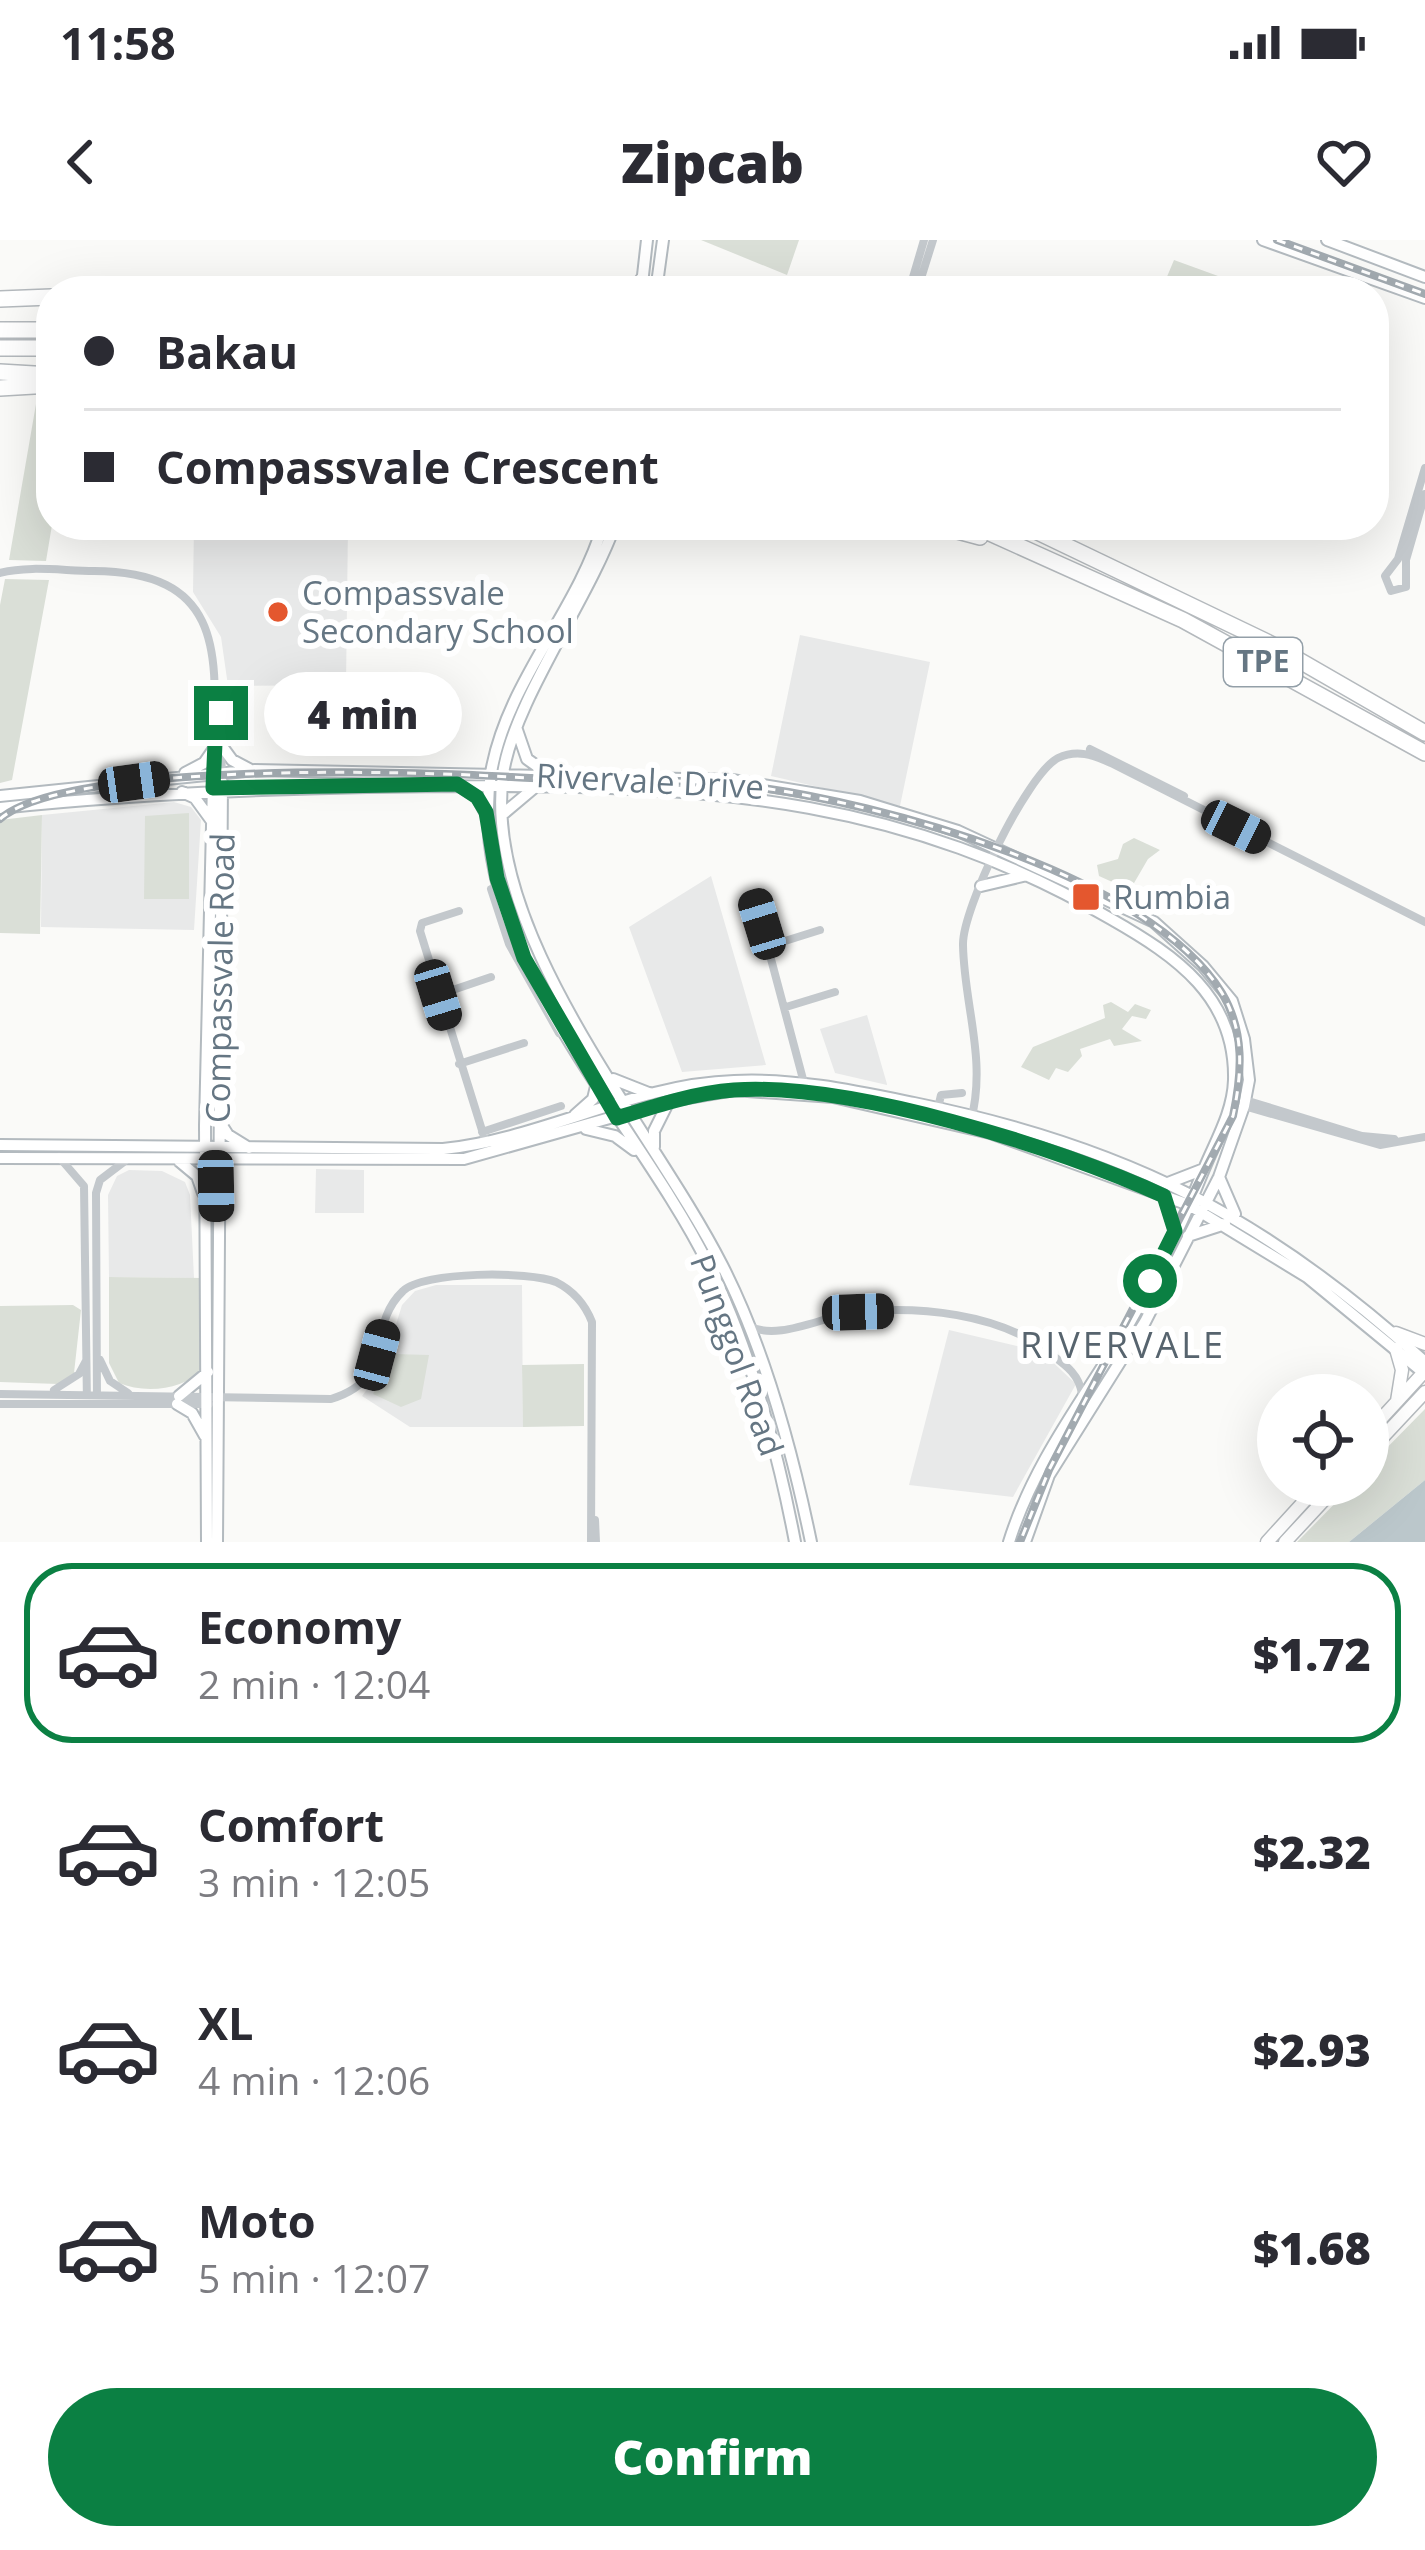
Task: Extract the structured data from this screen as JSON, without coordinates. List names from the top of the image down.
{
  "streets": {
    "highway": ["TPE"],
    "street": ["Rivervale Drive", "Compassvale Road", "Punggol Road"]
  },
  "crossings": [
    ["Rivervale Drive", "Punggol Road"]
  ],
  "districts": ["RIVERVALE"],
  "places": {
    "other": ["Compassvale Secondary School"],
    "transit": ["Rumbia"]
  },
  "page": {
    "status": "11:58",
    "header": "Zipcab",
    "banner": ["Bakau", "Compassvale Crescent"],
    "bubble": "4 min",
    "list": [
      {
        "name": "Economy",
        "note": "2 min · 12:04",
        "value": "$1.72"
      },
      {
        "name": "Comfort",
        "note": "3 min · 12:05",
        "value": "$2.32"
      },
      {
        "name": "XL",
        "note": "4 min · 12:06",
        "value": "$2.93"
      },
      {
        "name": "Moto",
        "note": "5 min · 12:07",
        "value": "$1.68"
      }
    ],
    "buttons": "Confirm"
  }
}
